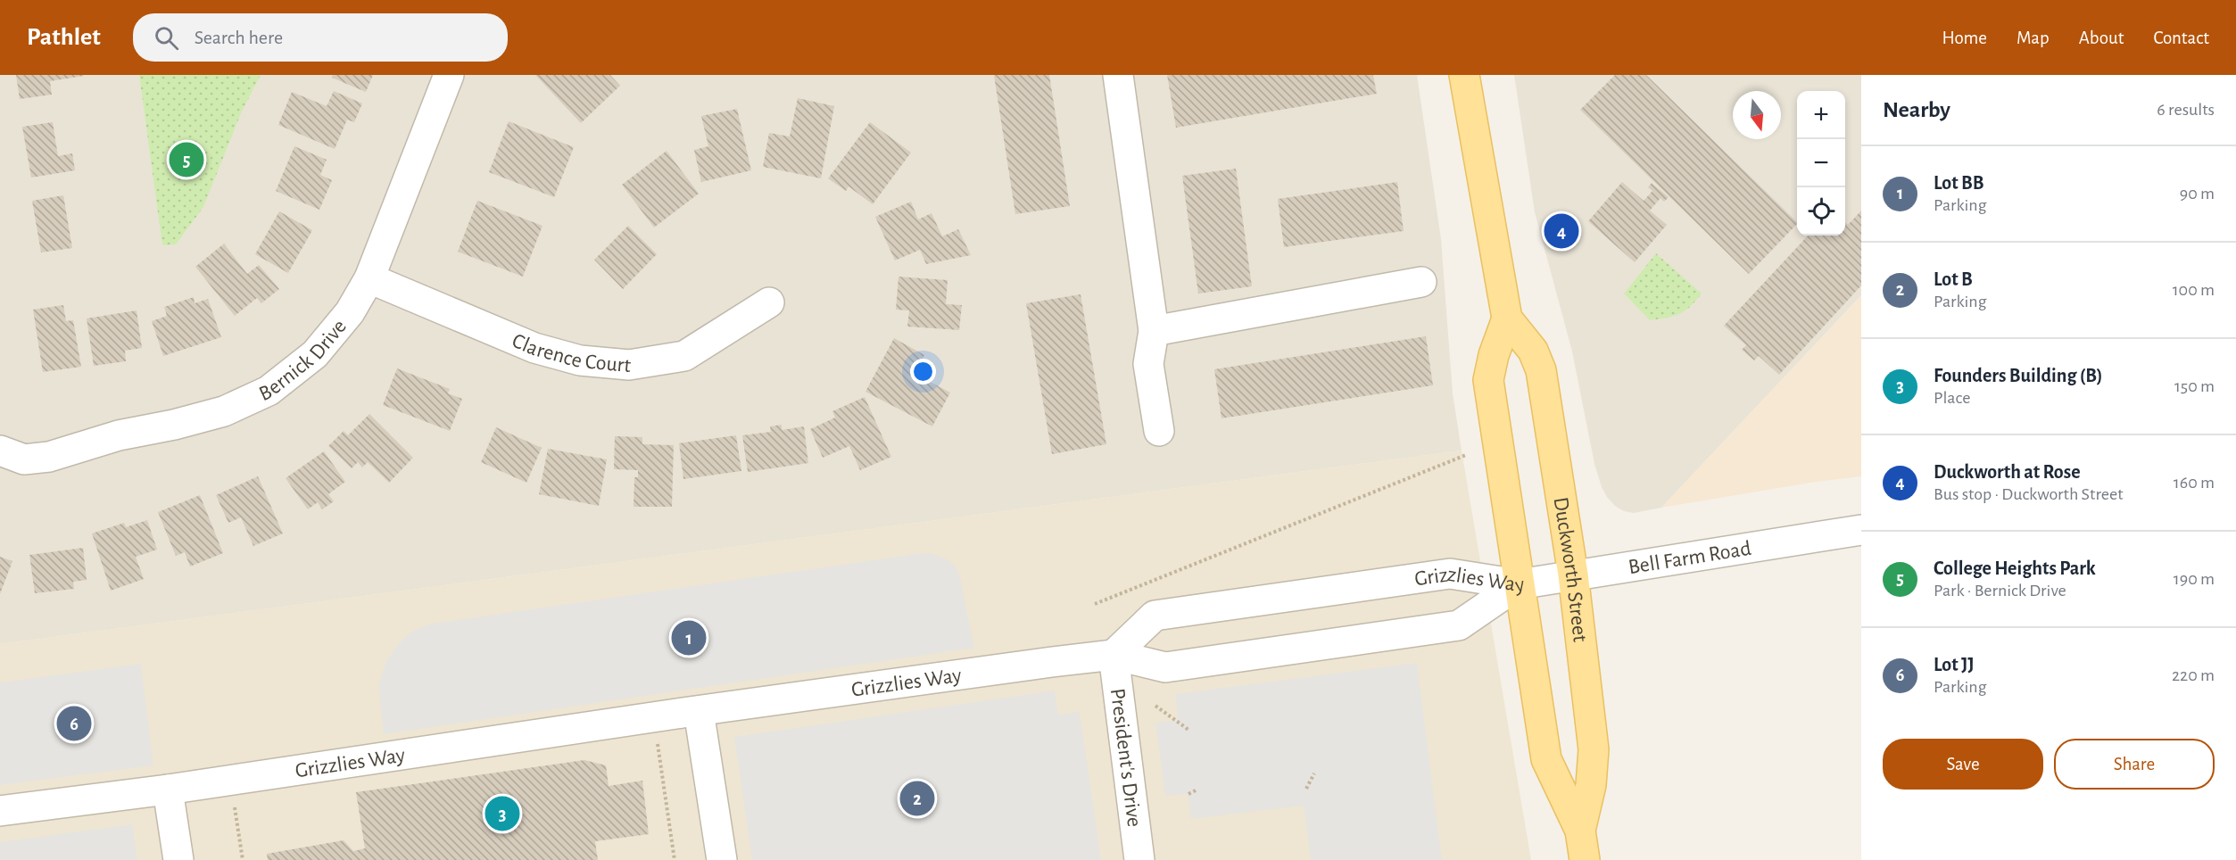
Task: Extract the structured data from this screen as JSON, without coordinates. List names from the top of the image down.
{
  "streets": {
    "main road": ["Duckworth Street"],
    "street": [
      "Clarence Court",
      "Bernick Drive",
      "Bell Farm Road",
      "Grizzlies Way",
      "President's Drive"
    ]
  },
  "crossings": [
    ["Clarence Court", "Bernick Drive"],
    ["Bell Farm Road", "Duckworth Street"],
    ["Bell Farm Road", "Grizzlies Way"],
    ["Duckworth Street", "Grizzlies Way"],
    ["Grizzlies Way", "President's Drive"]
  ],
  "north": "bottom",
  "page": {
    "header": "Pathlet",
    "search": "Search here",
    "nav": [
      "Home",
      "Map",
      "About",
      "Contact"
    ],
    "heading": ["Nearby", "6 results"],
    "map_buttons": ["+", "−"],
    "pins": [
      "5",
      "4",
      "1",
      "6",
      "2",
      "3"
    ],
    "list": [
      {
        "mark": "1",
        "name": "Lot BB",
        "note": "Parking",
        "value": "90 m"
      },
      {
        "mark": "2",
        "name": "Lot B",
        "note": "Parking",
        "value": "100 m"
      },
      {
        "mark": "3",
        "name": "Founders Building (B)",
        "note": "Place",
        "value": "150 m"
      },
      {
        "mark": "4",
        "name": "Duckworth at Rose",
        "note": "Bus stop · Duckworth Street",
        "value": "160 m"
      },
      {
        "mark": "5",
        "name": "College Heights Park",
        "note": "Park · Bernick Drive",
        "value": "190 m"
      },
      {
        "mark": "6",
        "name": "Lot JJ",
        "note": "Parking",
        "value": "220 m"
      }
    ],
    "buttons": ["Save", "Share"]
  }
}
